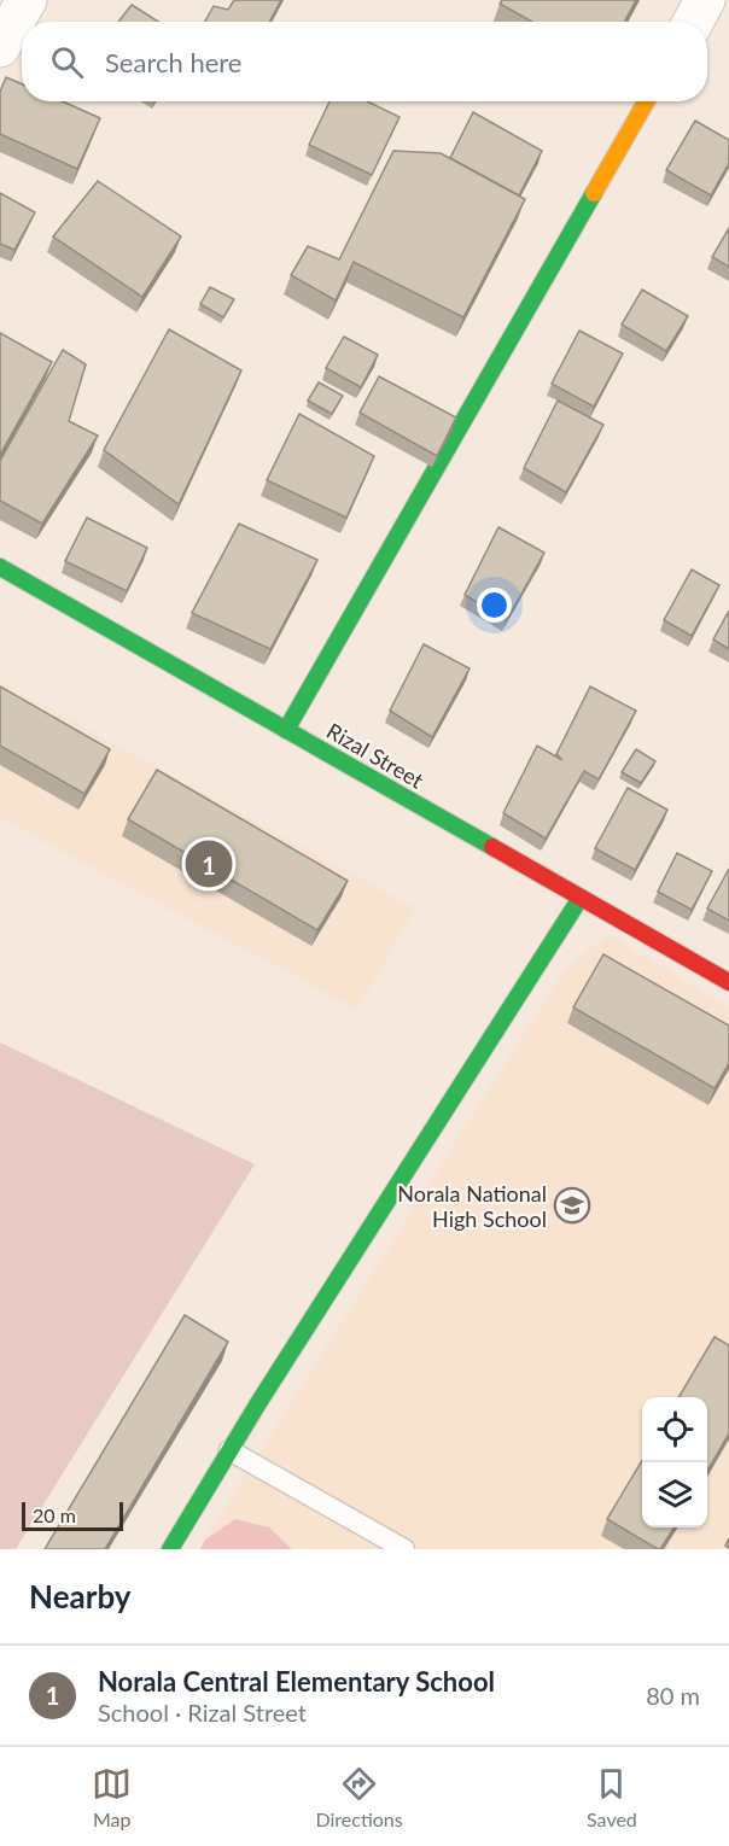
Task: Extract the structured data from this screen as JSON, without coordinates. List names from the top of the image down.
{
  "streets": {
    "street": ["Rizal Street"]
  },
  "places": {
    "school or university": ["Norala National High School"]
  },
  "scale_bar": "20 m",
  "page": {
    "search": "Search here",
    "pins": "1",
    "scale": "20 m",
    "heading": "Nearby",
    "list": [
      {
        "mark": "1",
        "name": "Norala Central Elementary School",
        "note": "School · Rizal Street",
        "value": "80 m"
      }
    ],
    "nav": ["Map", "Directions", "Saved"]
  }
}
